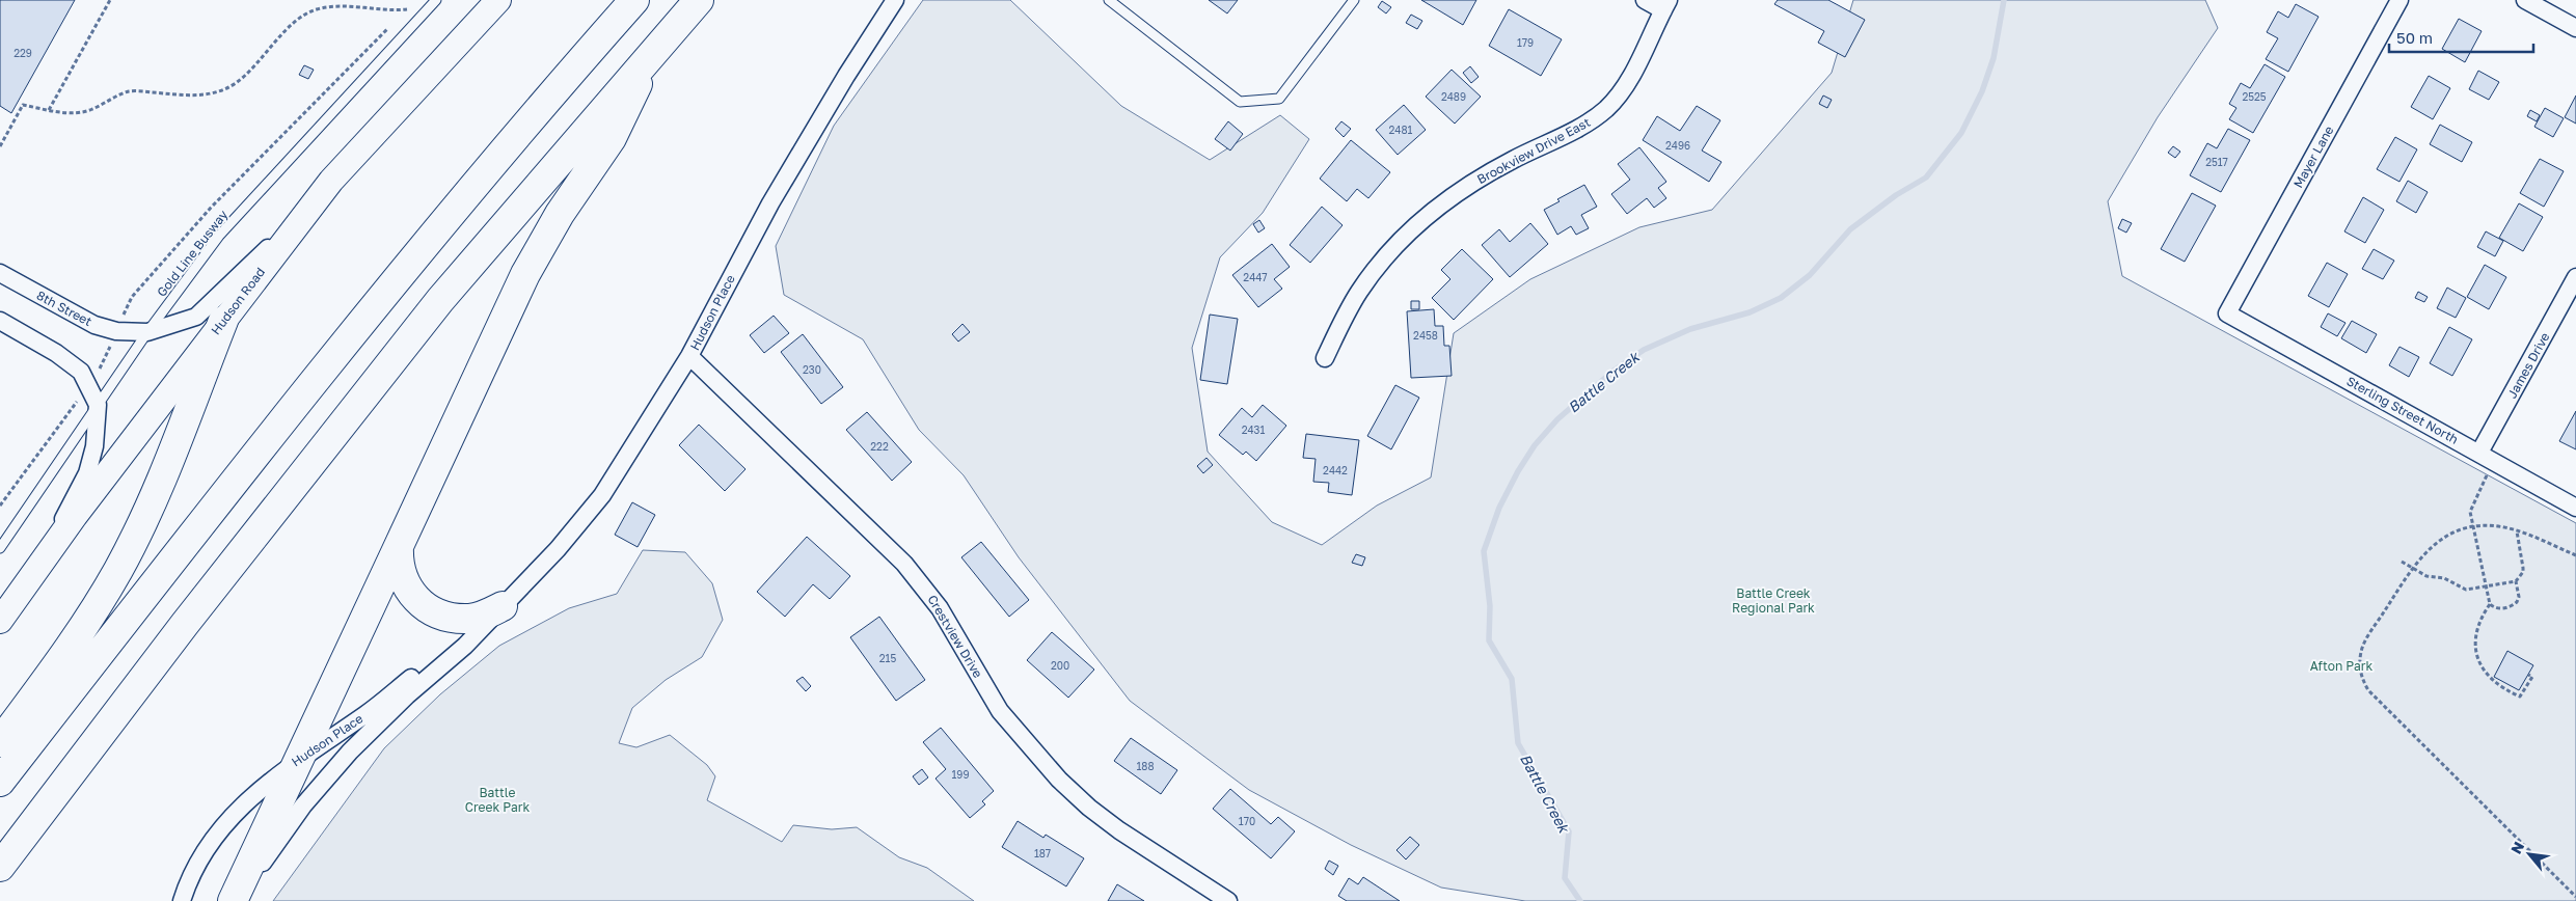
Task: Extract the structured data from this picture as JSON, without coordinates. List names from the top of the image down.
{
  "streets": {
    "street": [
      "Brookview Drive East",
      "Mayer Lane",
      "Hudson Road",
      "8th Street",
      "Hudson Place",
      "James Drive",
      "Sterling Street North",
      "Crestview Drive"
    ],
    "lane": ["Gold Line Busway"]
  },
  "crossings": [
    ["Mayer Lane", "Sterling Street North"],
    ["Gold Line Busway", "8th Street"],
    ["Hudson Road", "8th Street"],
    ["Hudson Place", "Crestview Drive"],
    ["James Drive", "Sterling Street North"]
  ],
  "water": ["Battle Creek"],
  "parks": ["Battle Creek Regional Park", "Afton Park", "Battle Creek Park"],
  "house_numbers": [
    "179",
    "229",
    "2489",
    "2525",
    "2481",
    "2496",
    "2517",
    "2447",
    "2458",
    "230",
    "2431",
    "222",
    "2442",
    "215",
    "200",
    "188",
    "199",
    "170",
    "187"
  ],
  "scale_bar": "50 m",
  "north": "top left"
}
